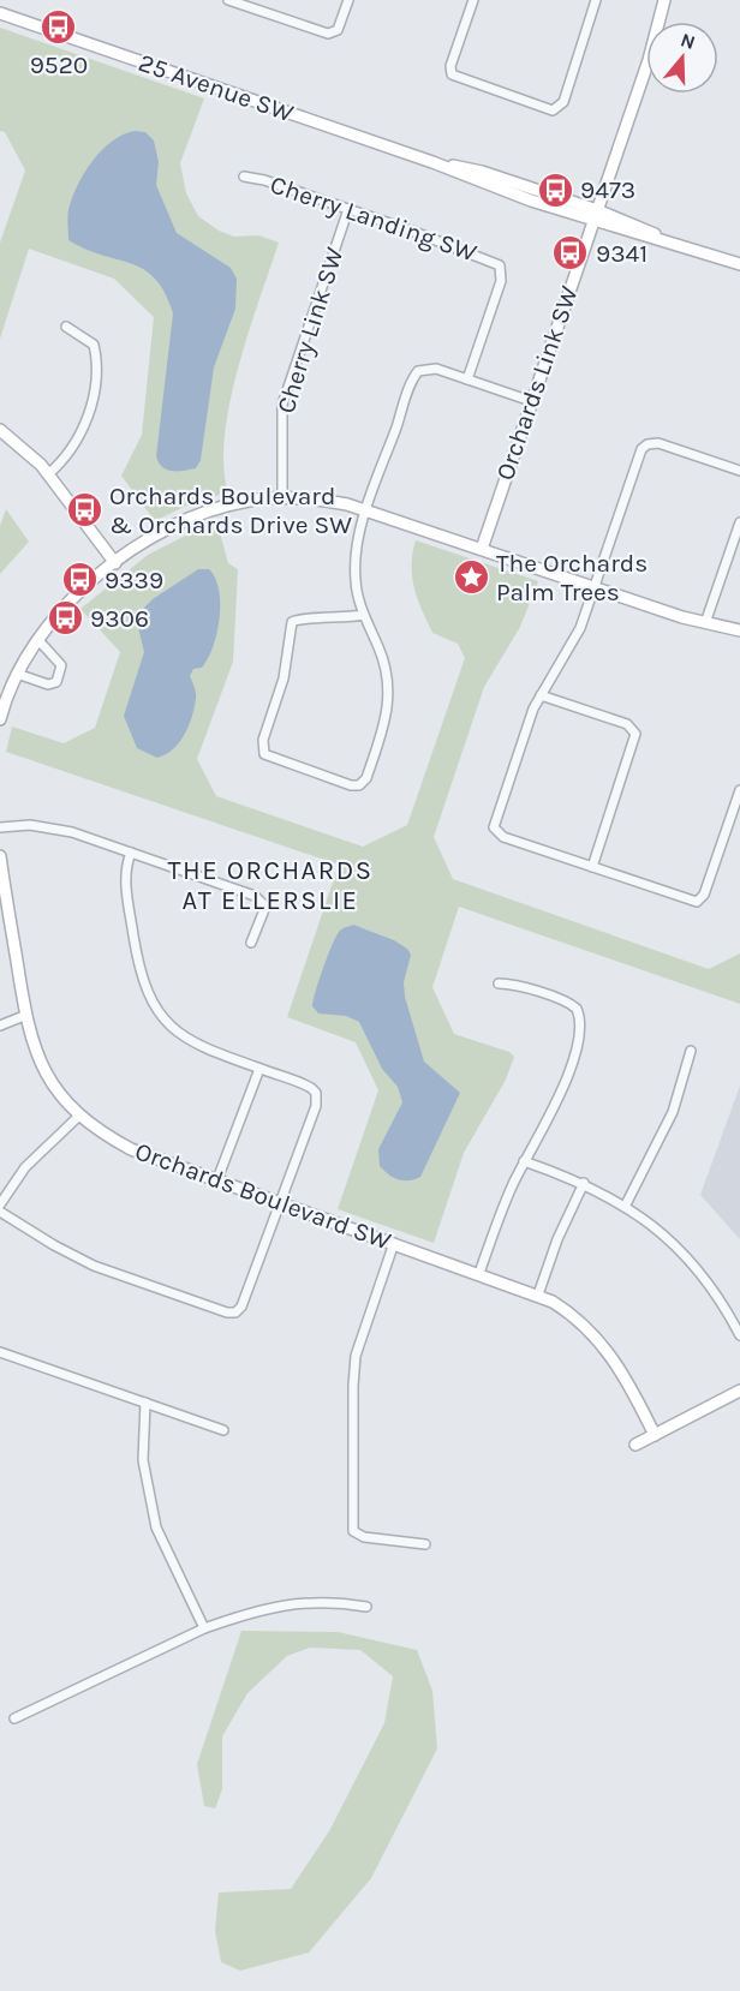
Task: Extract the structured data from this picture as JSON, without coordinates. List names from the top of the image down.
{
  "streets": {
    "street": [
      "25 Avenue SW",
      "Cherry Landing SW",
      "Cherry Link SW",
      "Orchards Link SW",
      "Orchards Boulevard SW"
    ]
  },
  "crossings": [
    ["25 Avenue SW", "Orchards Link SW"],
    ["Cherry Landing SW", "Cherry Link SW"]
  ],
  "districts": ["THE ORCHARDS AT ELLERSLIE"],
  "places": {
    "bus stop": [
      "9520",
      "9473",
      "9341",
      "Orchards Boulevard & Orchards Drive SW",
      "9339",
      "9306"
    ],
    "place": ["The Orchards Palm Trees"]
  },
  "north": "top"
}
